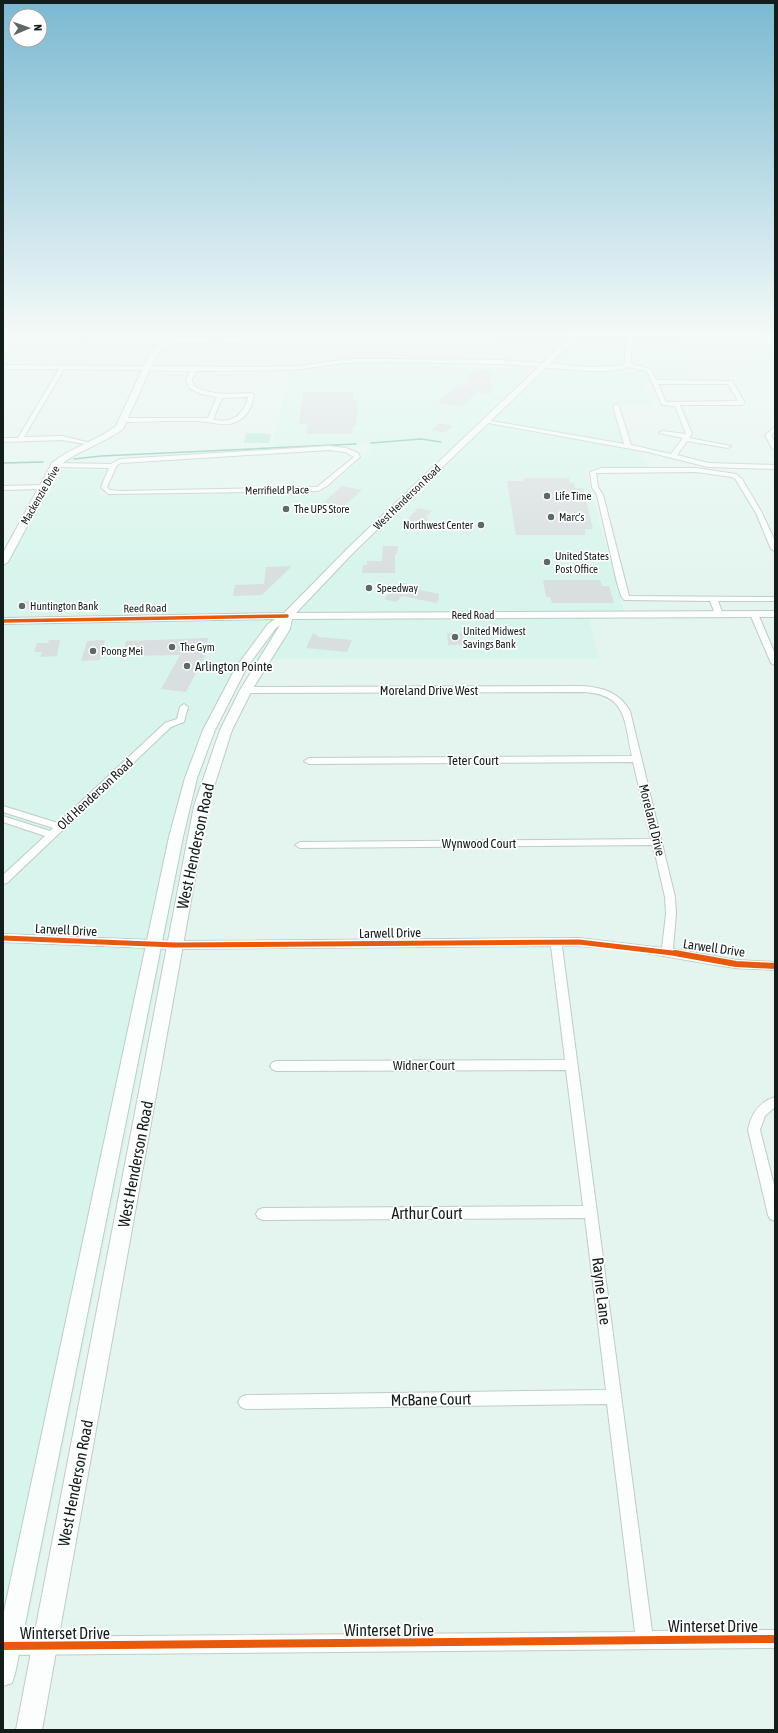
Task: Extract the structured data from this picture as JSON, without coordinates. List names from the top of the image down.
{
  "streets": {
    "main road": ["Mackenzie Drive", "West Henderson Road", "Reed Road"],
    "street": [
      "Merrifield Place",
      "Moreland Drive West",
      "Teter Court",
      "Old Henderson Road",
      "Moreland Drive",
      "Wynwood Court",
      "Larwell Drive",
      "Widner Court",
      "Arthur Court",
      "Rayne Lane",
      "McBane Court",
      "Winterset Drive"
    ]
  },
  "crossings": [
    ["Merrifield Place", "Mackenzie Drive"],
    ["West Henderson Road", "Reed Road"],
    ["West Henderson Road", "Moreland Drive West"],
    ["West Henderson Road", "Larwell Drive"],
    ["West Henderson Road", "Winterset Drive"],
    ["Moreland Drive West", "Moreland Drive"],
    ["Teter Court", "Moreland Drive"],
    ["Moreland Drive", "Wynwood Court"],
    ["Moreland Drive", "Larwell Drive"],
    ["Larwell Drive", "Rayne Lane"],
    ["Widner Court", "Rayne Lane"],
    ["Arthur Court", "Rayne Lane"],
    ["Rayne Lane", "McBane Court"],
    ["Rayne Lane", "Winterset Drive"]
  ],
  "places": [
    "Life Time",
    "The UPS Store",
    "Marc's",
    "Northwest Center",
    "United States Post Office",
    "Speedway",
    "Huntington Bank",
    "United Midwest Savings Bank",
    "The Gym",
    "Poong Mei",
    "Arlington Pointe"
  ],
  "north": "right"
}
